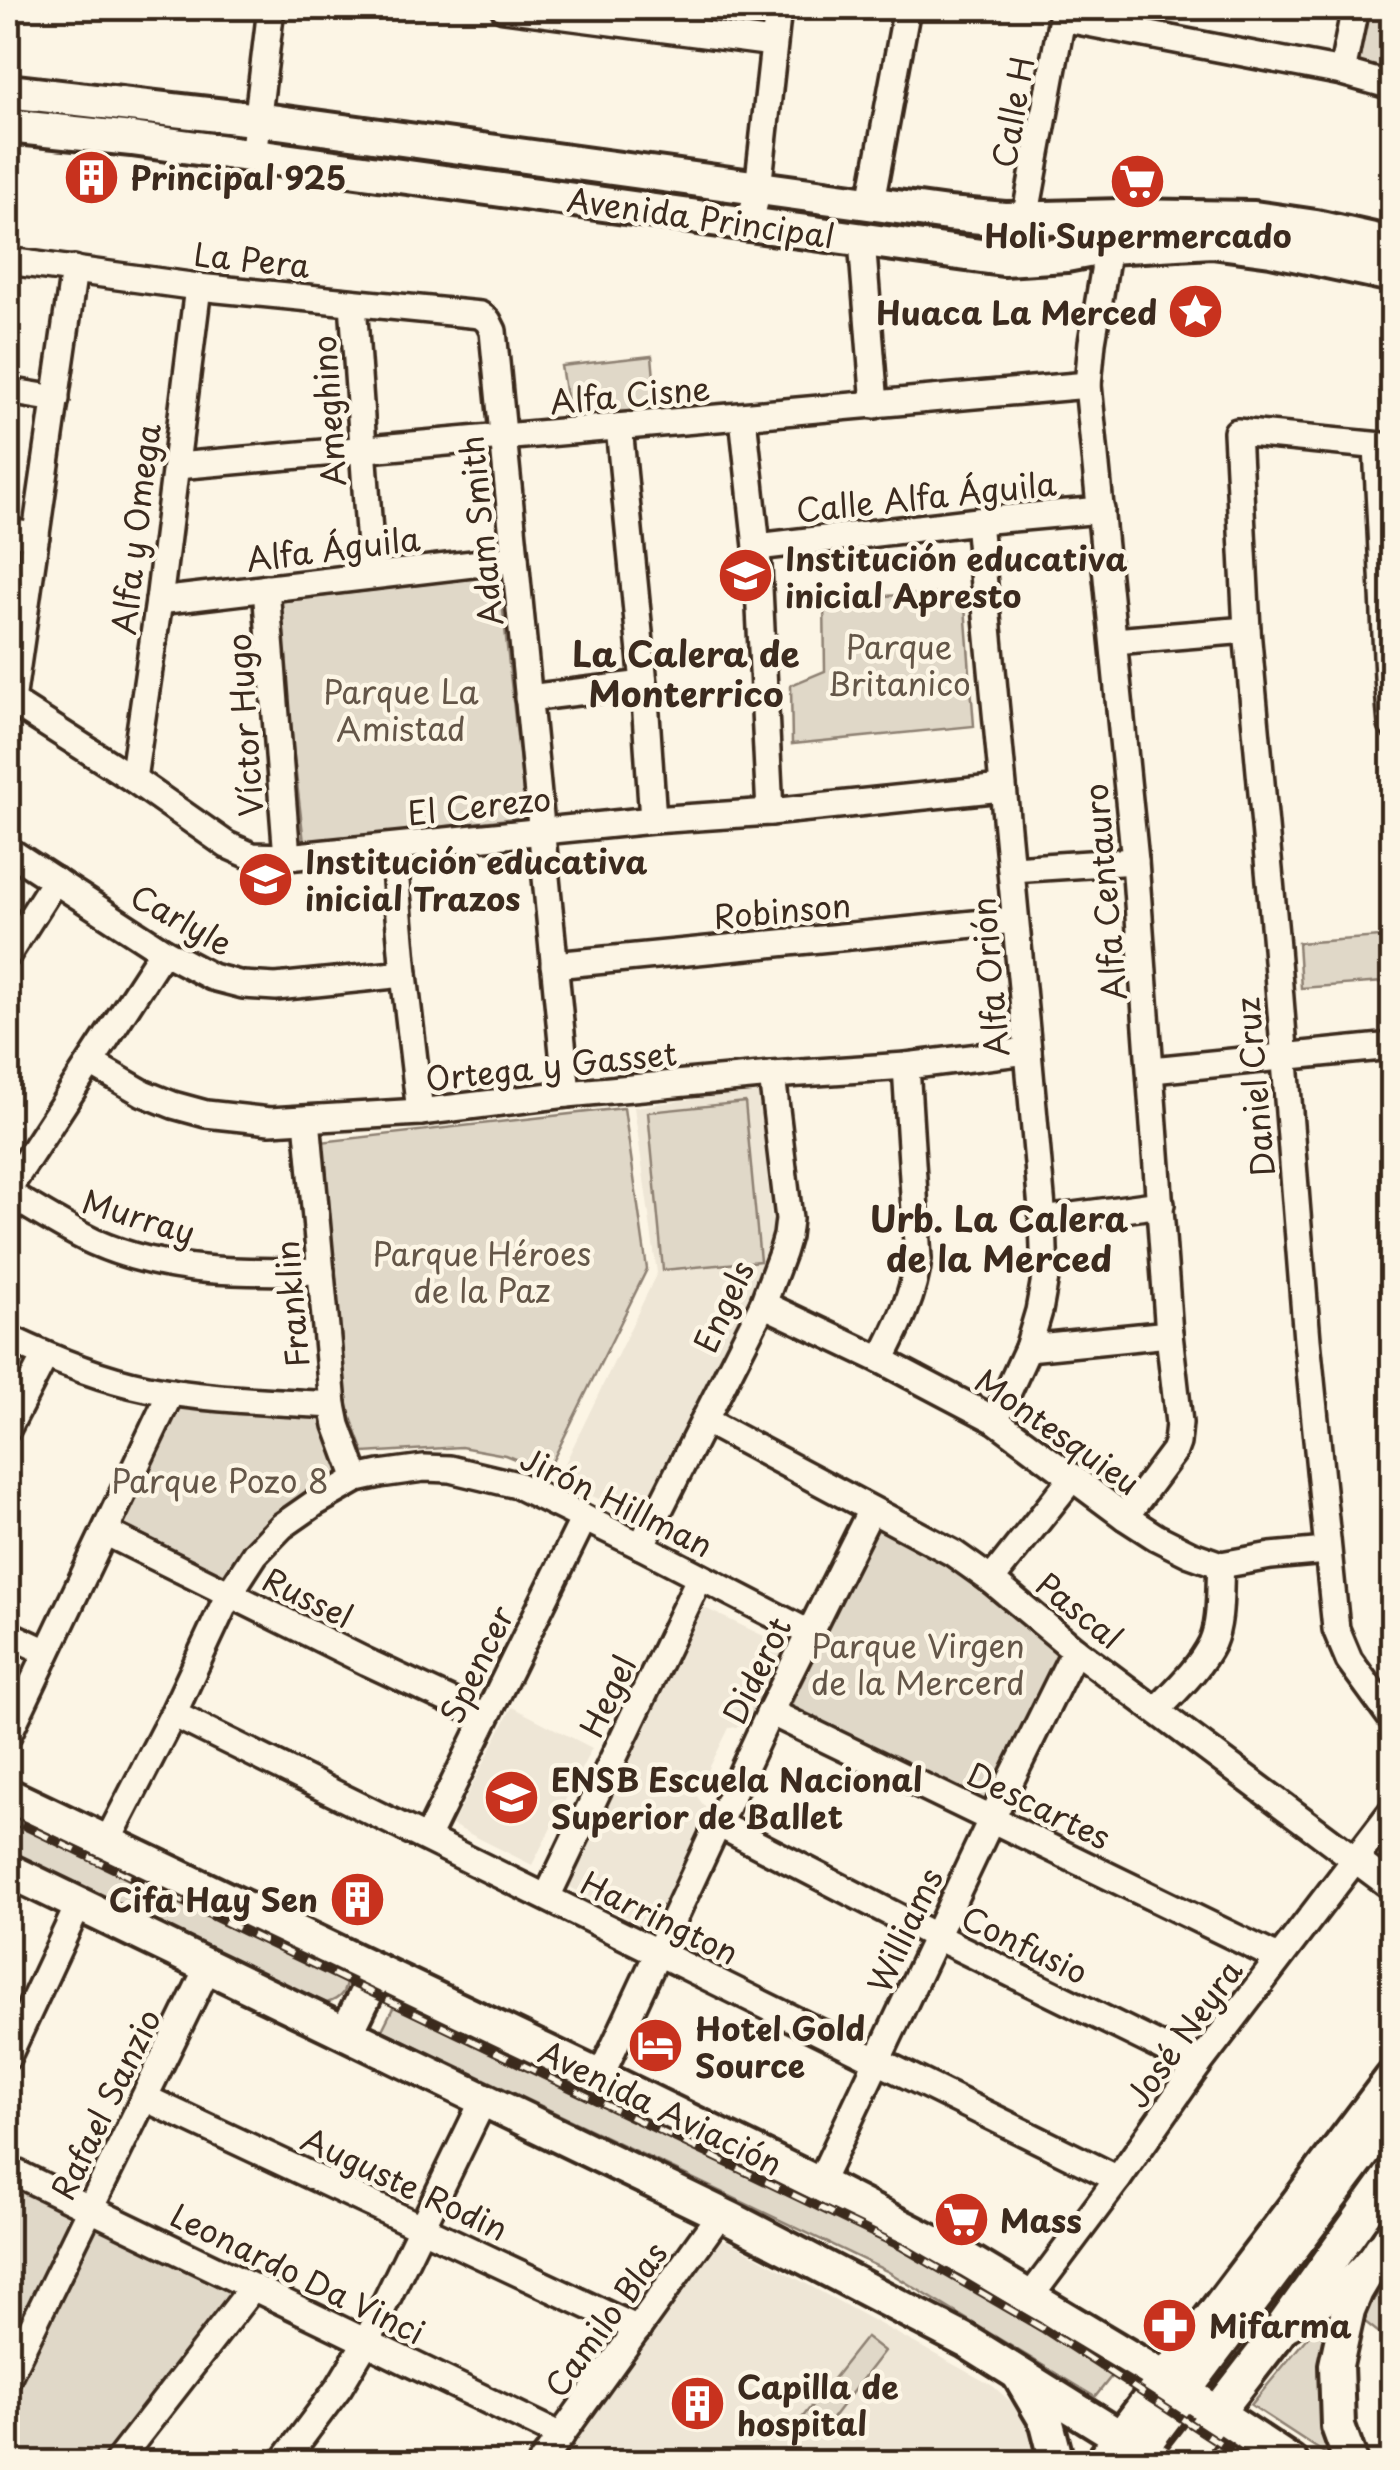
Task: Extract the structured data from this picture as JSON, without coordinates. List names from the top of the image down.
{
  "streets": {
    "main road": ["Avenida Principal", "Avenida Aviación"],
    "street": [
      "Calle H",
      "La Pera",
      "Alfa Cisne",
      "Ameghino",
      "Calle Alfa Águila",
      "Alfa y Omega",
      "Adam Smith",
      "Alfa Águila",
      "Víctor Hugo",
      "El Cerezo",
      "Alfa Centauro",
      "Robinson",
      "Carlyle",
      "Alfa Orión",
      "Ortega y Gasset",
      "Daniel Cruz",
      "Murray",
      "Franklin",
      "Engels",
      "Montesquieu",
      "Jirón Hillman",
      "Russel",
      "Pascal",
      "Spencer",
      "Diderot",
      "Hegel",
      "Descartes",
      "Harrington",
      "Williams",
      "Confusio",
      "José Neyra",
      "Rafael Sanzio",
      "Auguste Rodin",
      "Leonardo Da Vinci",
      "Camilo Blas"
    ]
  },
  "crossings": [
    ["Calle H", "Avenida Principal"],
    ["Avenida Principal", "Alfa Centauro"],
    ["La Pera", "Ameghino"],
    ["La Pera", "Alfa y Omega"],
    ["La Pera", "Adam Smith"],
    ["Alfa Cisne", "Ameghino"],
    ["Alfa Cisne", "Alfa y Omega"],
    ["Alfa Cisne", "Adam Smith"],
    ["Alfa Cisne", "Alfa Centauro"],
    ["Ameghino", "Alfa Águila"],
    ["Calle Alfa Águila", "Alfa Centauro"],
    ["Calle Alfa Águila", "Alfa Orión"],
    ["Alfa y Omega", "Alfa Águila"],
    ["Alfa y Omega", "El Cerezo"],
    ["Adam Smith", "Alfa Águila"],
    ["Adam Smith", "El Cerezo"],
    ["Adam Smith", "Robinson"],
    ["Adam Smith", "Ortega y Gasset"],
    ["Alfa Águila", "Víctor Hugo"],
    ["Víctor Hugo", "El Cerezo"],
    ["El Cerezo", "Alfa Orión"],
    ["Alfa Centauro", "Montesquieu"],
    ["Robinson", "Alfa Orión"],
    ["Alfa Orión", "Ortega y Gasset"],
    ["Alfa Orión", "Montesquieu"],
    ["Ortega y Gasset", "Franklin"],
    ["Ortega y Gasset", "Engels"],
    ["Murray", "Franklin"],
    ["Franklin", "Jirón Hillman"],
    ["Engels", "Montesquieu"],
    ["Engels", "Jirón Hillman"],
    ["Engels", "Pascal"],
    ["Jirón Hillman", "Russel"],
    ["Jirón Hillman", "Spencer"],
    ["Jirón Hillman", "Diderot"],
    ["Jirón Hillman", "Hegel"],
    ["Jirón Hillman", "Harrington"],
    ["Jirón Hillman", "Avenida Aviación"],
    ["Russel", "Spencer"],
    ["Pascal", "Diderot"],
    ["Pascal", "Williams"],
    ["Pascal", "José Neyra"],
    ["Spencer", "Harrington"],
    ["Diderot", "Descartes"],
    ["Diderot", "Harrington"],
    ["Diderot", "Confusio"],
    ["Diderot", "Avenida Aviación"],
    ["Hegel", "Harrington"],
    ["Descartes", "Williams"],
    ["Descartes", "José Neyra"],
    ["Harrington", "Williams"],
    ["Harrington", "José Neyra"],
    ["Williams", "Confusio"],
    ["Williams", "Avenida Aviación"],
    ["Confusio", "José Neyra"],
    ["José Neyra", "Avenida Aviación"],
    ["Rafael Sanzio", "Auguste Rodin"],
    ["Rafael Sanzio", "Leonardo Da Vinci"],
    ["Auguste Rodin", "Camilo Blas"],
    ["Leonardo Da Vinci", "Camilo Blas"]
  ],
  "districts": ["La Calera de Monterrico", "Urb. La Calera de la Merced"],
  "parks": [
    "Parque Britanico",
    "Parque La Amistad",
    "Parque Héroes de la Paz",
    "Parque Pozo 8",
    "Parque Virgen de la Mercerd"
  ],
  "places": {
    "building": ["Principal 925", "Cifa Hay Sen", "Capilla de hospital"],
    "supermarket": ["Holi Supermercado", "Mass"],
    "place": ["Huaca La Merced"],
    "school or university": ["Institución educativa inicial Apresto", "Institución educativa inicial Trazos", "ENSB Escuela Nacional Superior de Ballet"],
    "hotel": ["Hotel Gold Source"],
    "pharmacy": ["Mifarma"]
  }
}
